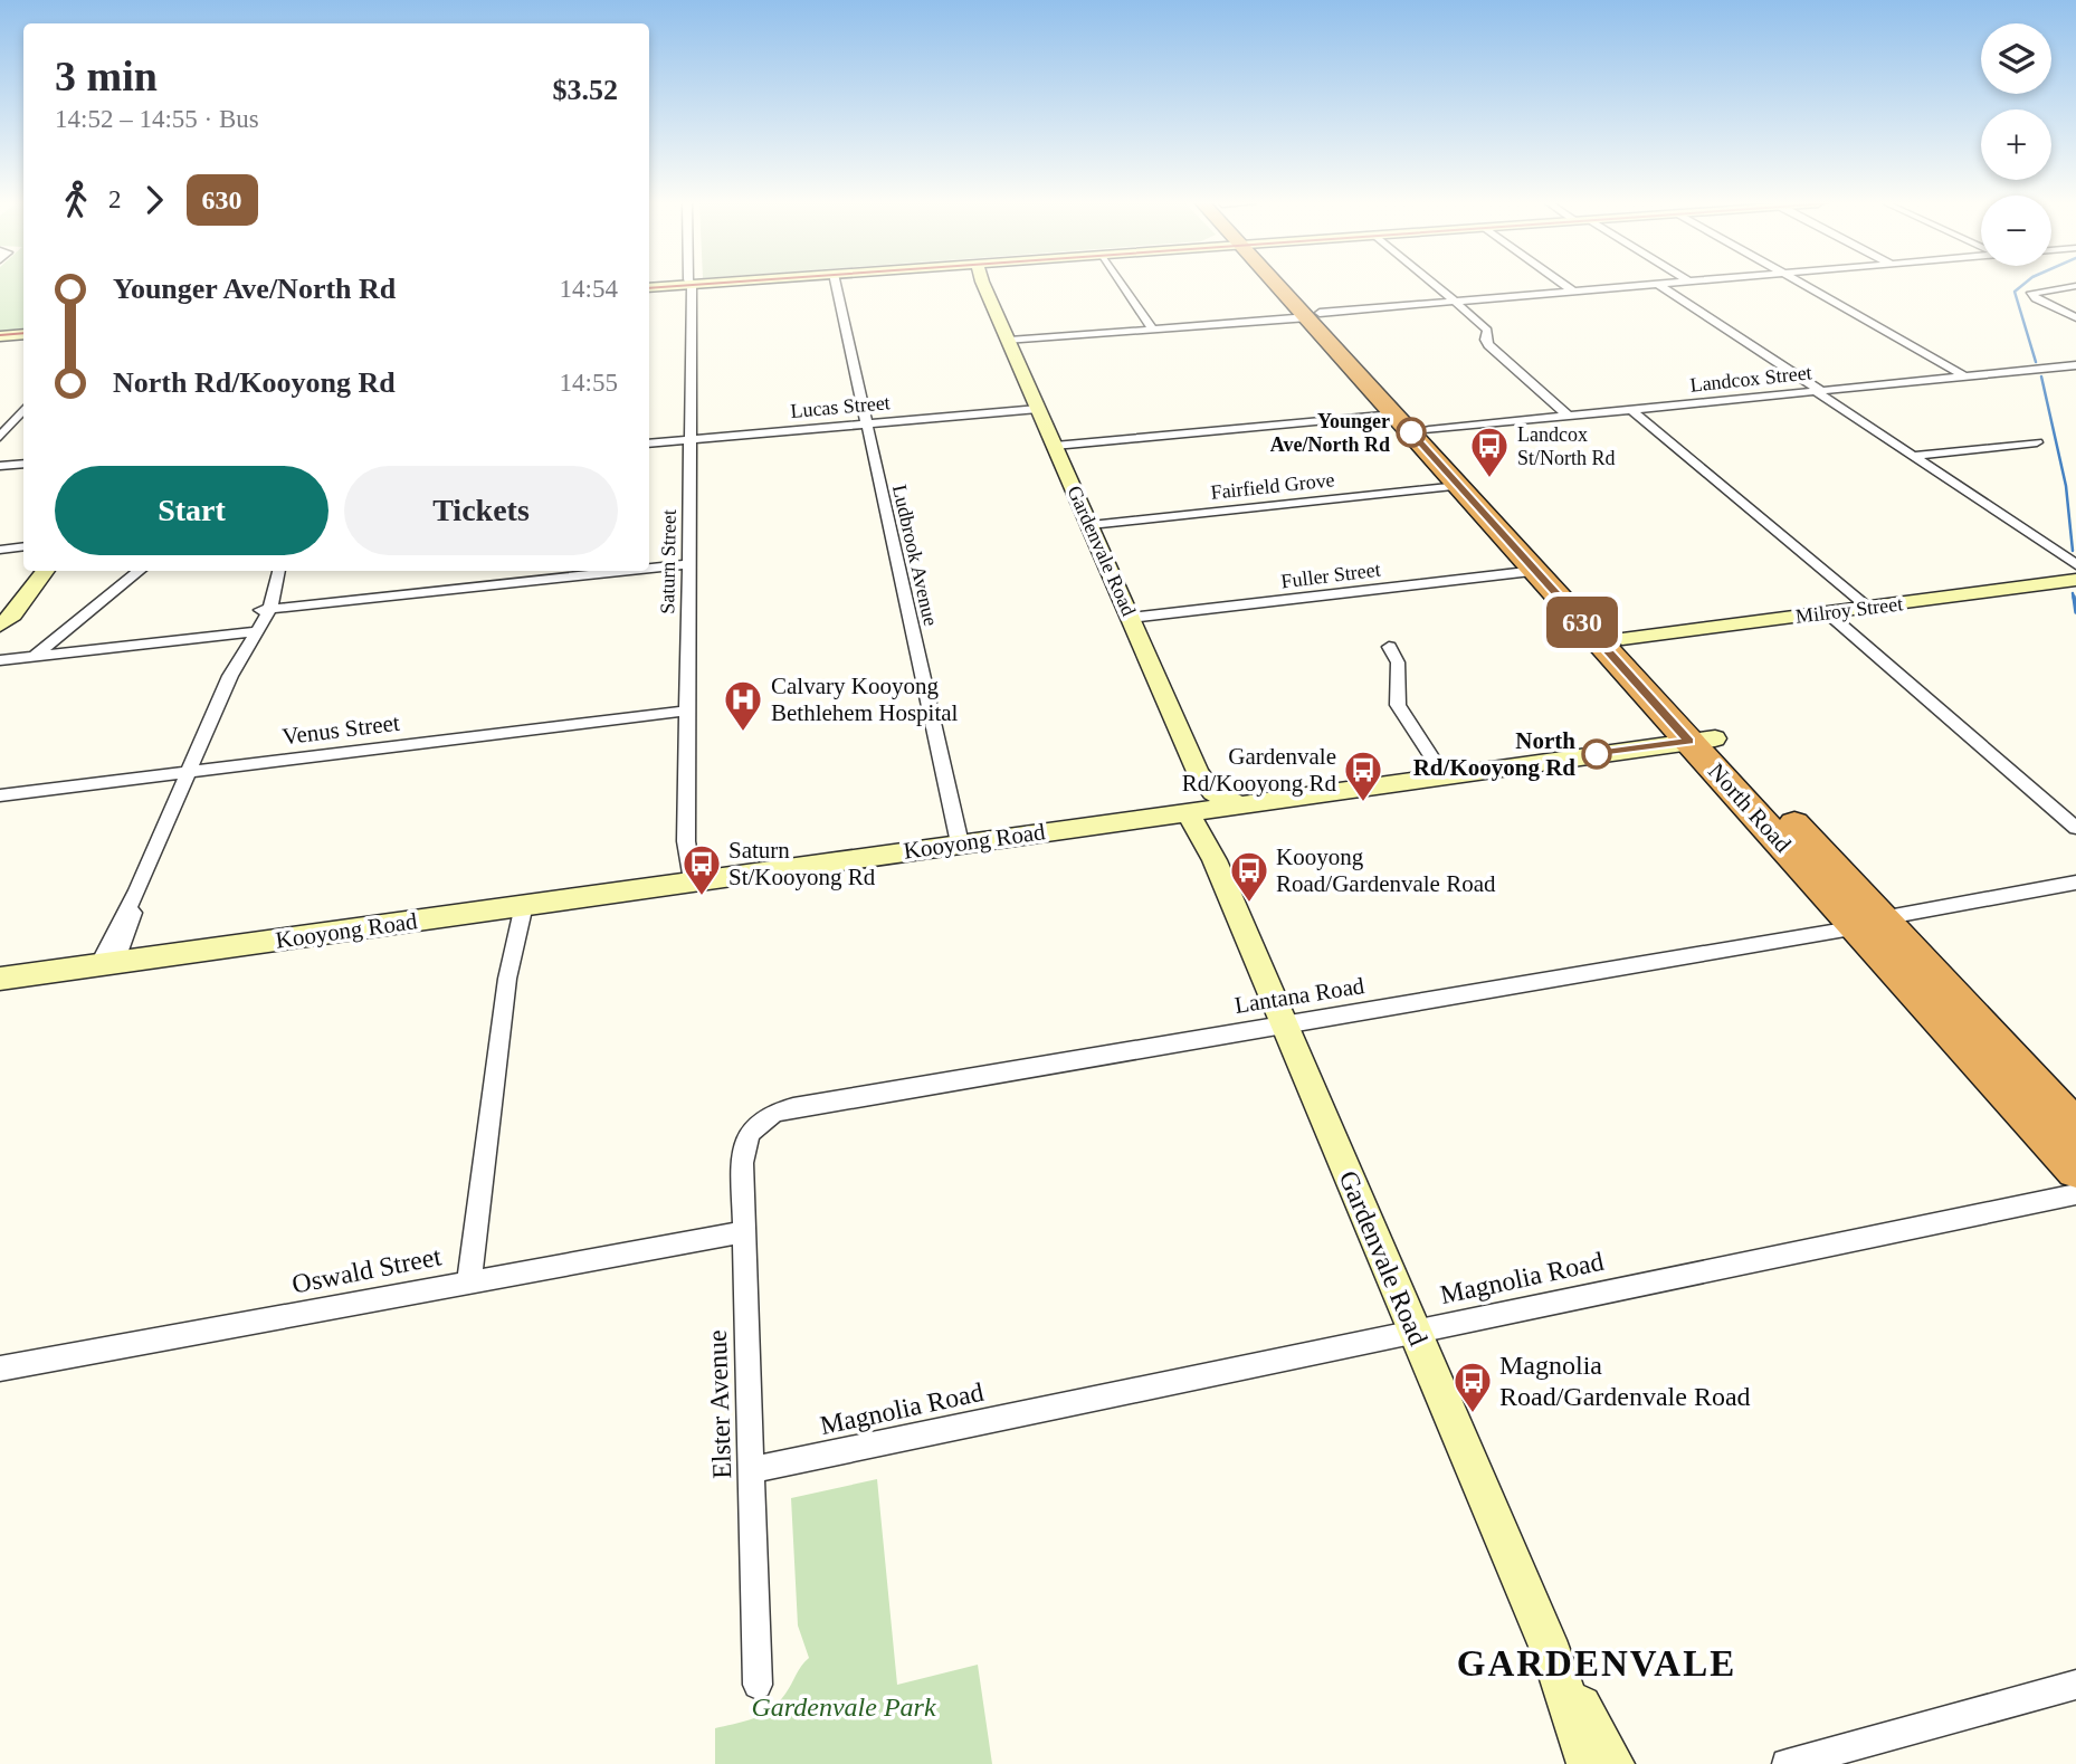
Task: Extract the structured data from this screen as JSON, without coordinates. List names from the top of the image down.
{
  "streets": {
    "highway": ["North Road"],
    "street": [
      "Landcox Street",
      "Lucas Street",
      "Fairfield Grove",
      "Gardenvale Road",
      "Ludbrook Avenue",
      "Saturn Street",
      "Fuller Street",
      "Milroy Street",
      "Venus Street",
      "Kooyong Road",
      "Lantana Road",
      "Oswald Street",
      "Magnolia Road",
      "Elster Avenue"
    ]
  },
  "crossings": [
    ["Landcox Street", "North Road"],
    ["Lucas Street", "Gardenvale Road"],
    ["Lucas Street", "Ludbrook Avenue"],
    ["Lucas Street", "Saturn Street"],
    ["Fairfield Grove", "Gardenvale Road"],
    ["Fairfield Grove", "North Road"],
    ["Gardenvale Road", "Fuller Street"],
    ["Gardenvale Road", "Kooyong Road"],
    ["Gardenvale Road", "Lantana Road"],
    ["Gardenvale Road", "Magnolia Road"],
    ["Ludbrook Avenue", "Kooyong Road"],
    ["Saturn Street", "Venus Street"],
    ["Saturn Street", "Kooyong Road"],
    ["Fuller Street", "North Road"],
    ["Milroy Street", "North Road"],
    ["North Road", "Kooyong Road"],
    ["North Road", "Lantana Road"],
    ["Lantana Road", "Elster Avenue"],
    ["Oswald Street", "Elster Avenue"],
    ["Magnolia Road", "Elster Avenue"]
  ],
  "districts": ["GARDENVALE"],
  "parks": ["Gardenvale Park"],
  "places": {
    "other": ["Younger Ave/North Rd", "North Rd/Kooyong Rd"],
    "bus stop": [
      "Landcox St/North Rd",
      "Gardenvale Rd/Kooyong Rd",
      "Saturn St/Kooyong Rd",
      "Kooyong Road/Gardenvale Road",
      "Magnolia Road/Gardenvale Road"
    ],
    "hospital": ["Calvary Kooyong Bethlehem Hospital"]
  },
  "lines": ["bus line 630"],
  "page": {
    "on_map": "630",
    "map_buttons": ["+", "−"],
    "heading": ["3 min", "14:52 – 14:55 · Bus", "$3.52"],
    "legs": ["2", "630"],
    "list": [
      {
        "name": "Younger Ave/North Rd",
        "value": "14:54"
      },
      {
        "name": "North Rd/Kooyong Rd",
        "value": "14:55"
      }
    ],
    "buttons": ["Start", "Tickets"]
  }
}
